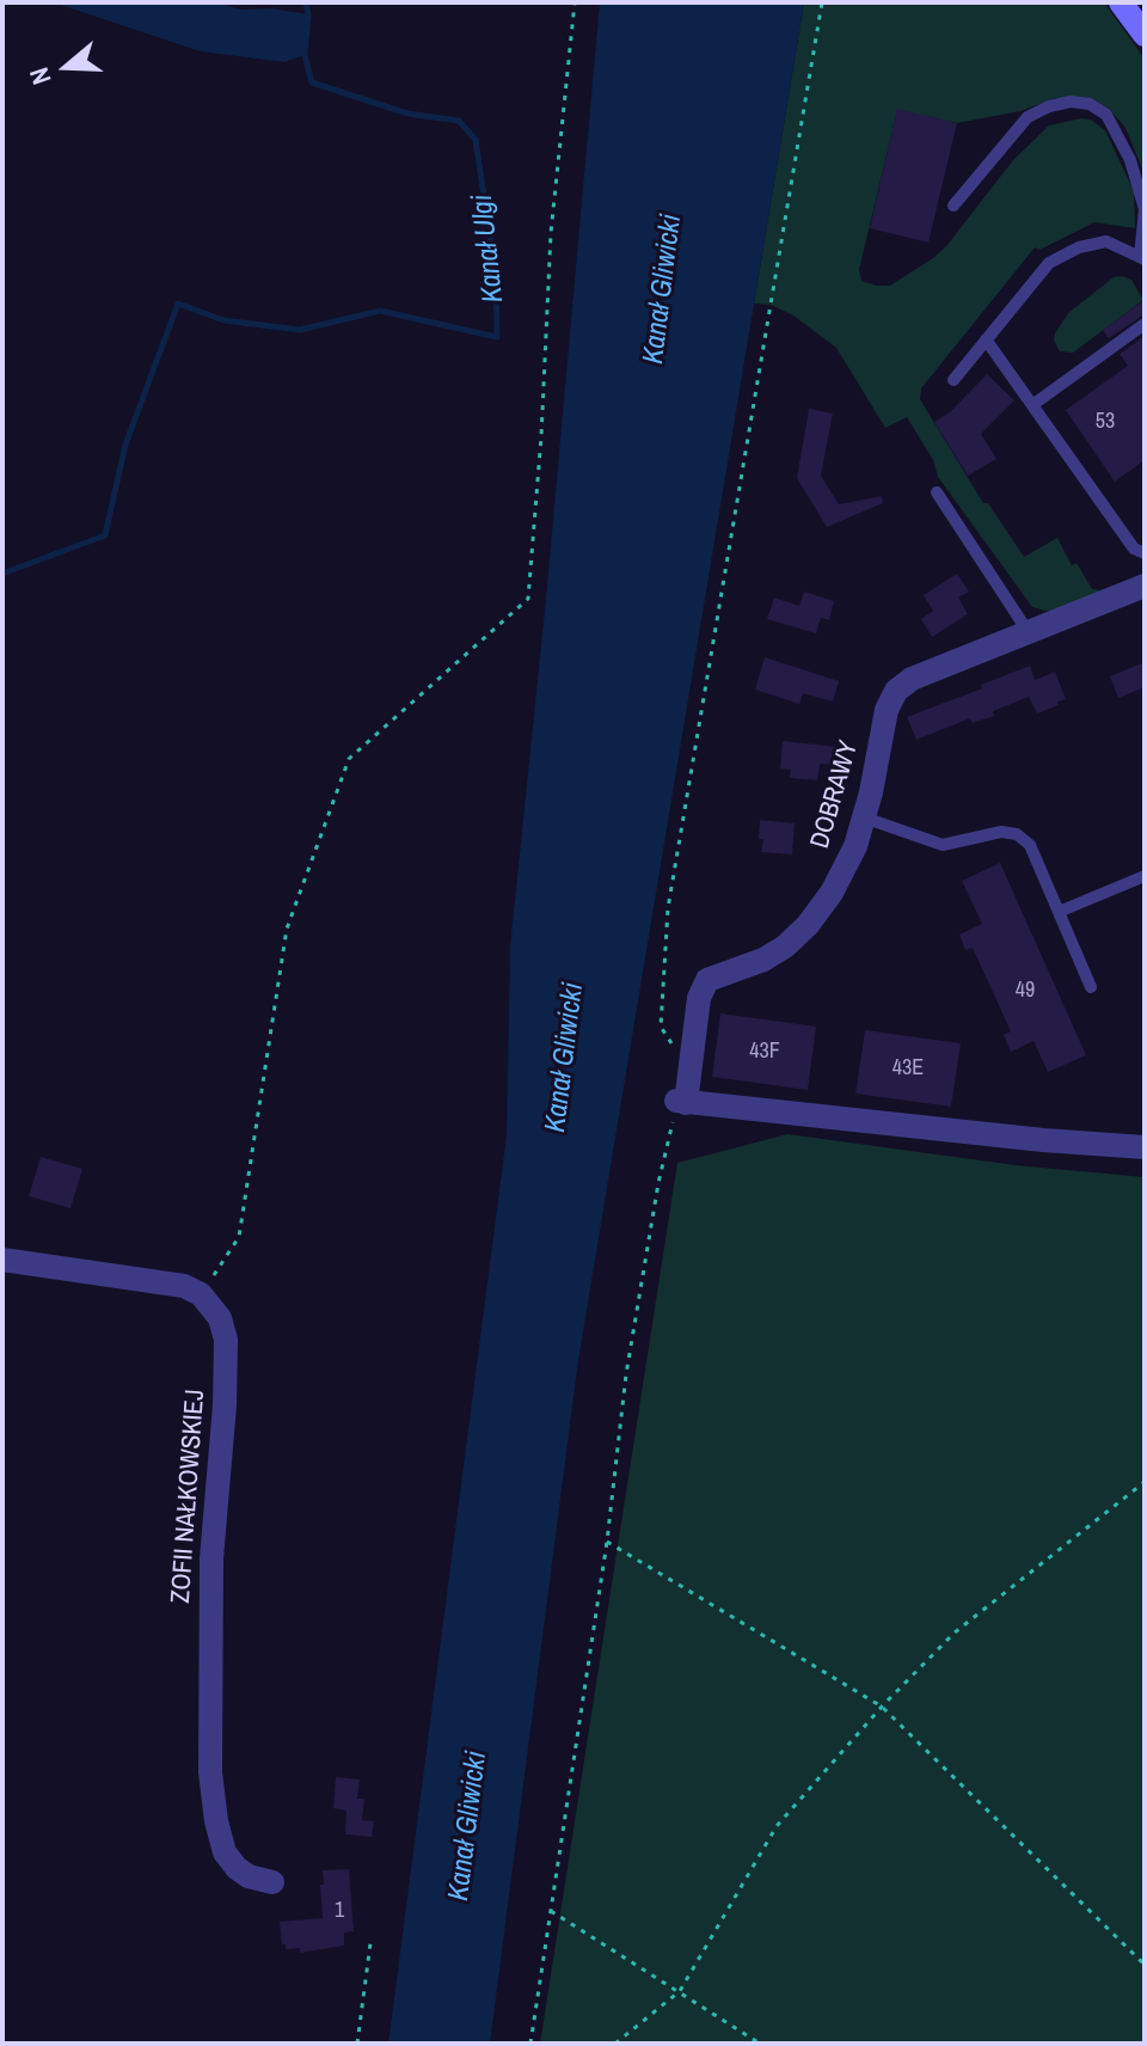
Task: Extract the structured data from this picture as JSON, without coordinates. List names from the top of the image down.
{
  "streets": {
    "street": ["DOBRAWY", "ZOFII NAŁKOWSKIEJ"]
  },
  "water": ["Kanał Ulgi", "Kanał Gliwicki"],
  "house_numbers": [
    "53",
    "49",
    "43F",
    "43E",
    "1"
  ],
  "north": "left"
}
